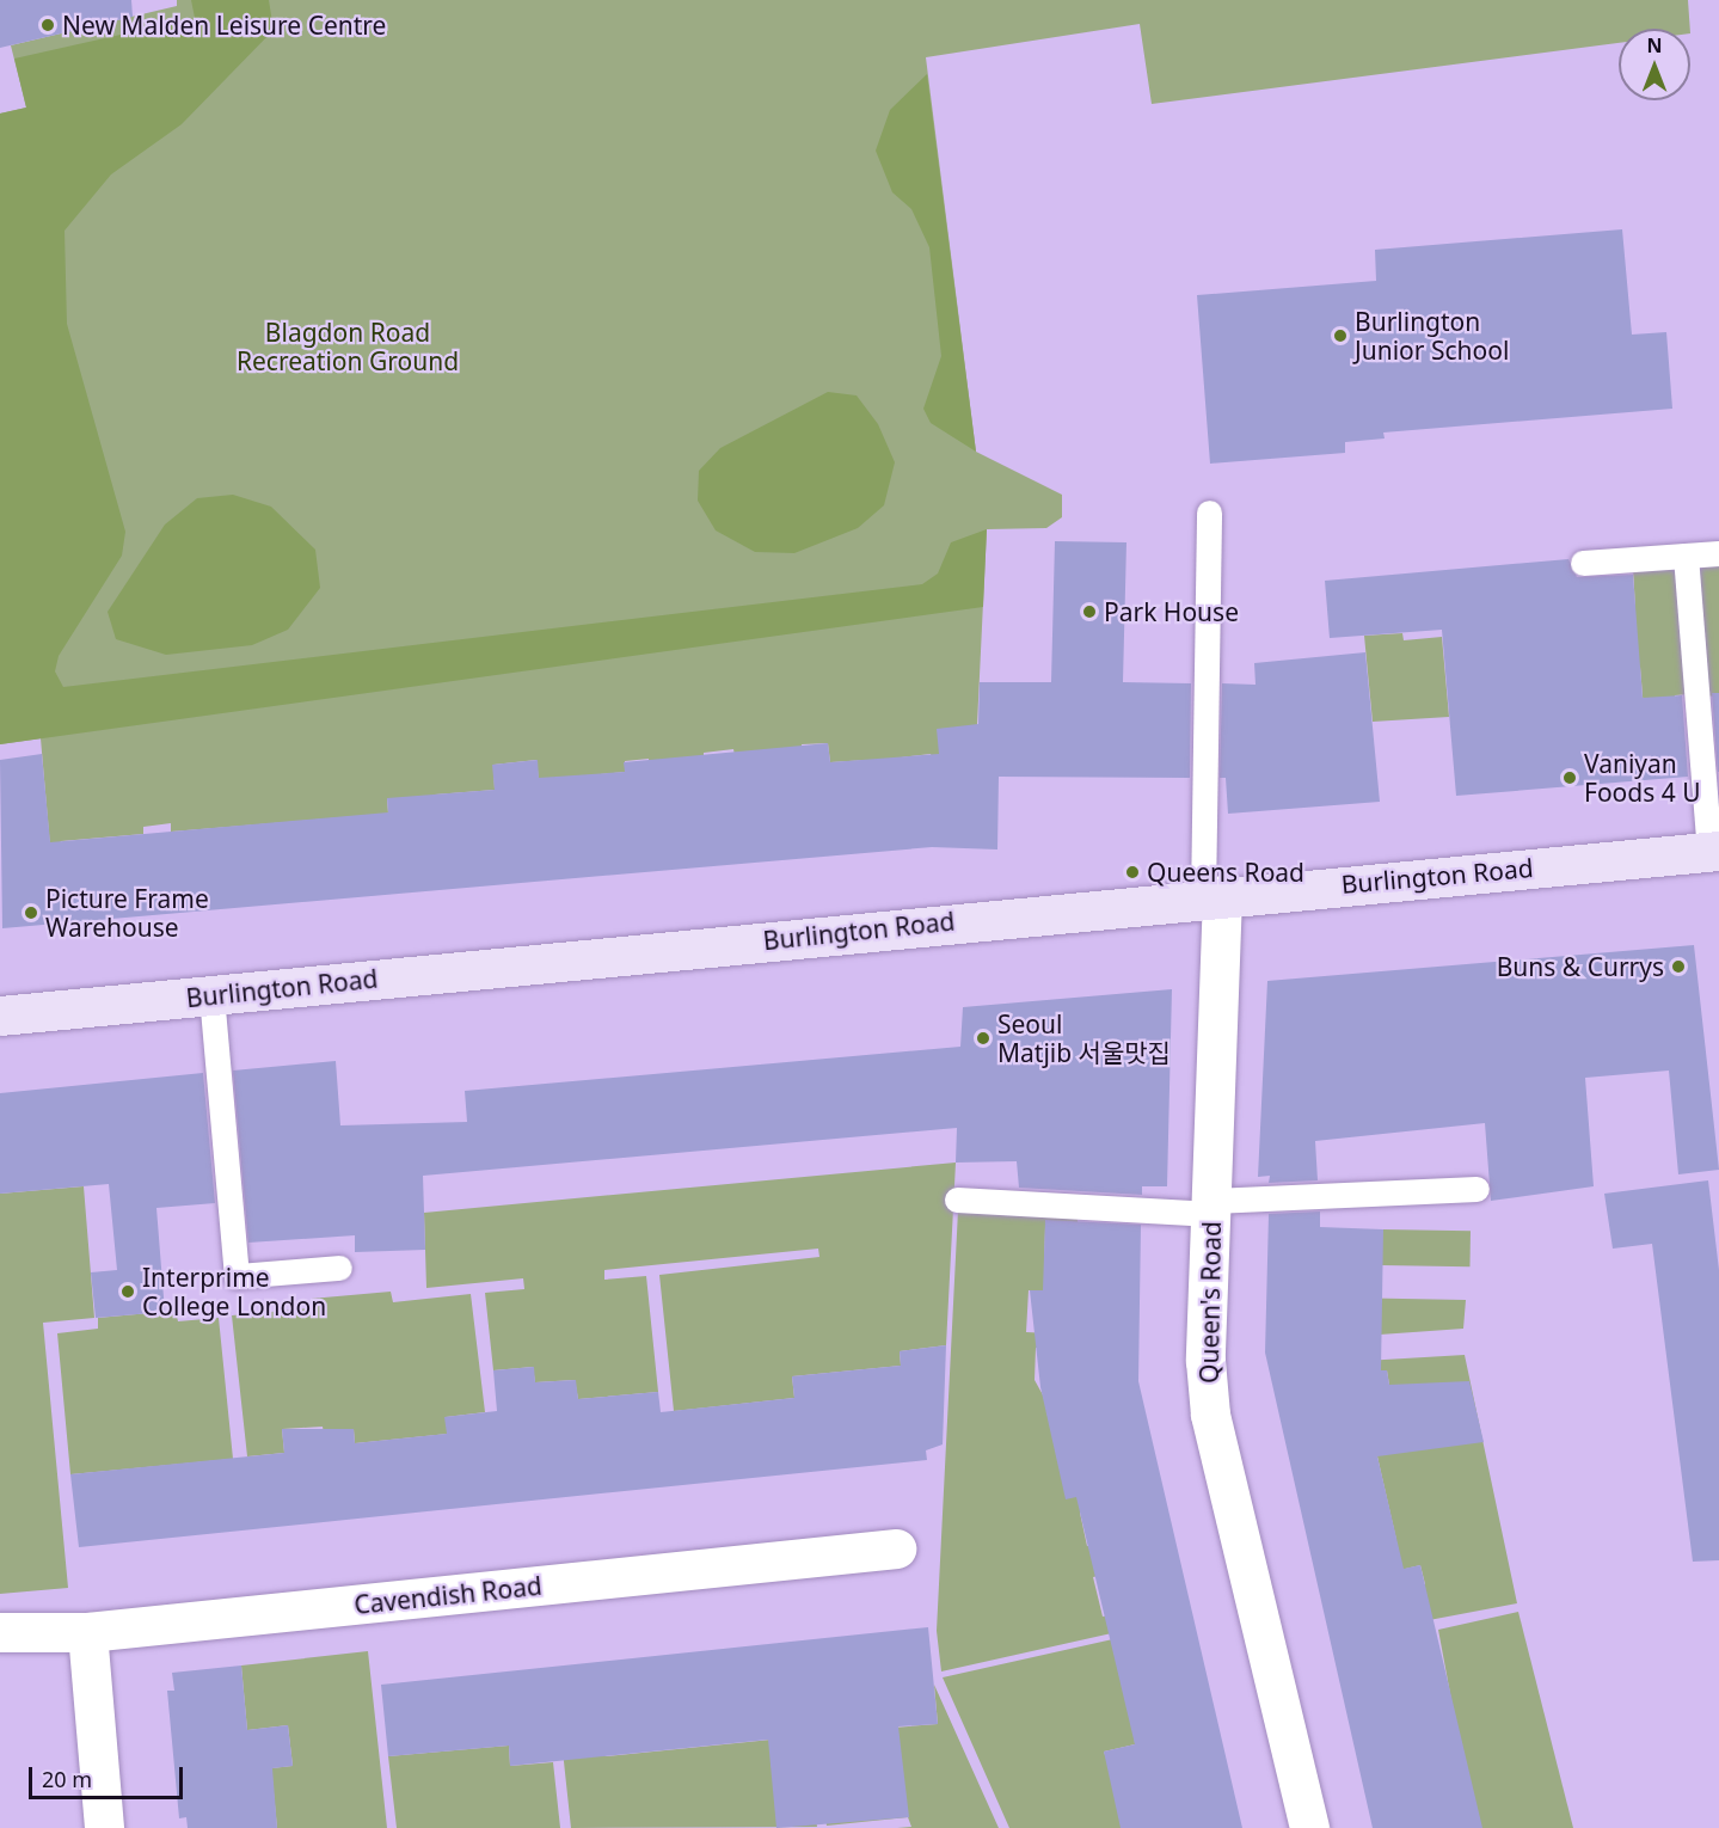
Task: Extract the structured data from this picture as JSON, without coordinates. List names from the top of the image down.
{
  "streets": {
    "main road": ["Burlington Road"],
    "street": ["Queen's Road", "Cavendish Road"]
  },
  "crossings": [
    ["Burlington Road", "Queen's Road"]
  ],
  "parks": ["Blagdon Road Recreation Ground"],
  "places": [
    "New Malden Leisure Centre",
    "Burlington Junior School",
    "Park House",
    "Vaniyan Foods 4 U",
    "Queens Road",
    "Picture Frame Warehouse",
    "Buns & Currys",
    "Seoul Matjib 서울맛집",
    "Interprime College London"
  ],
  "scale_bar": "20 m",
  "north": "top"
}
